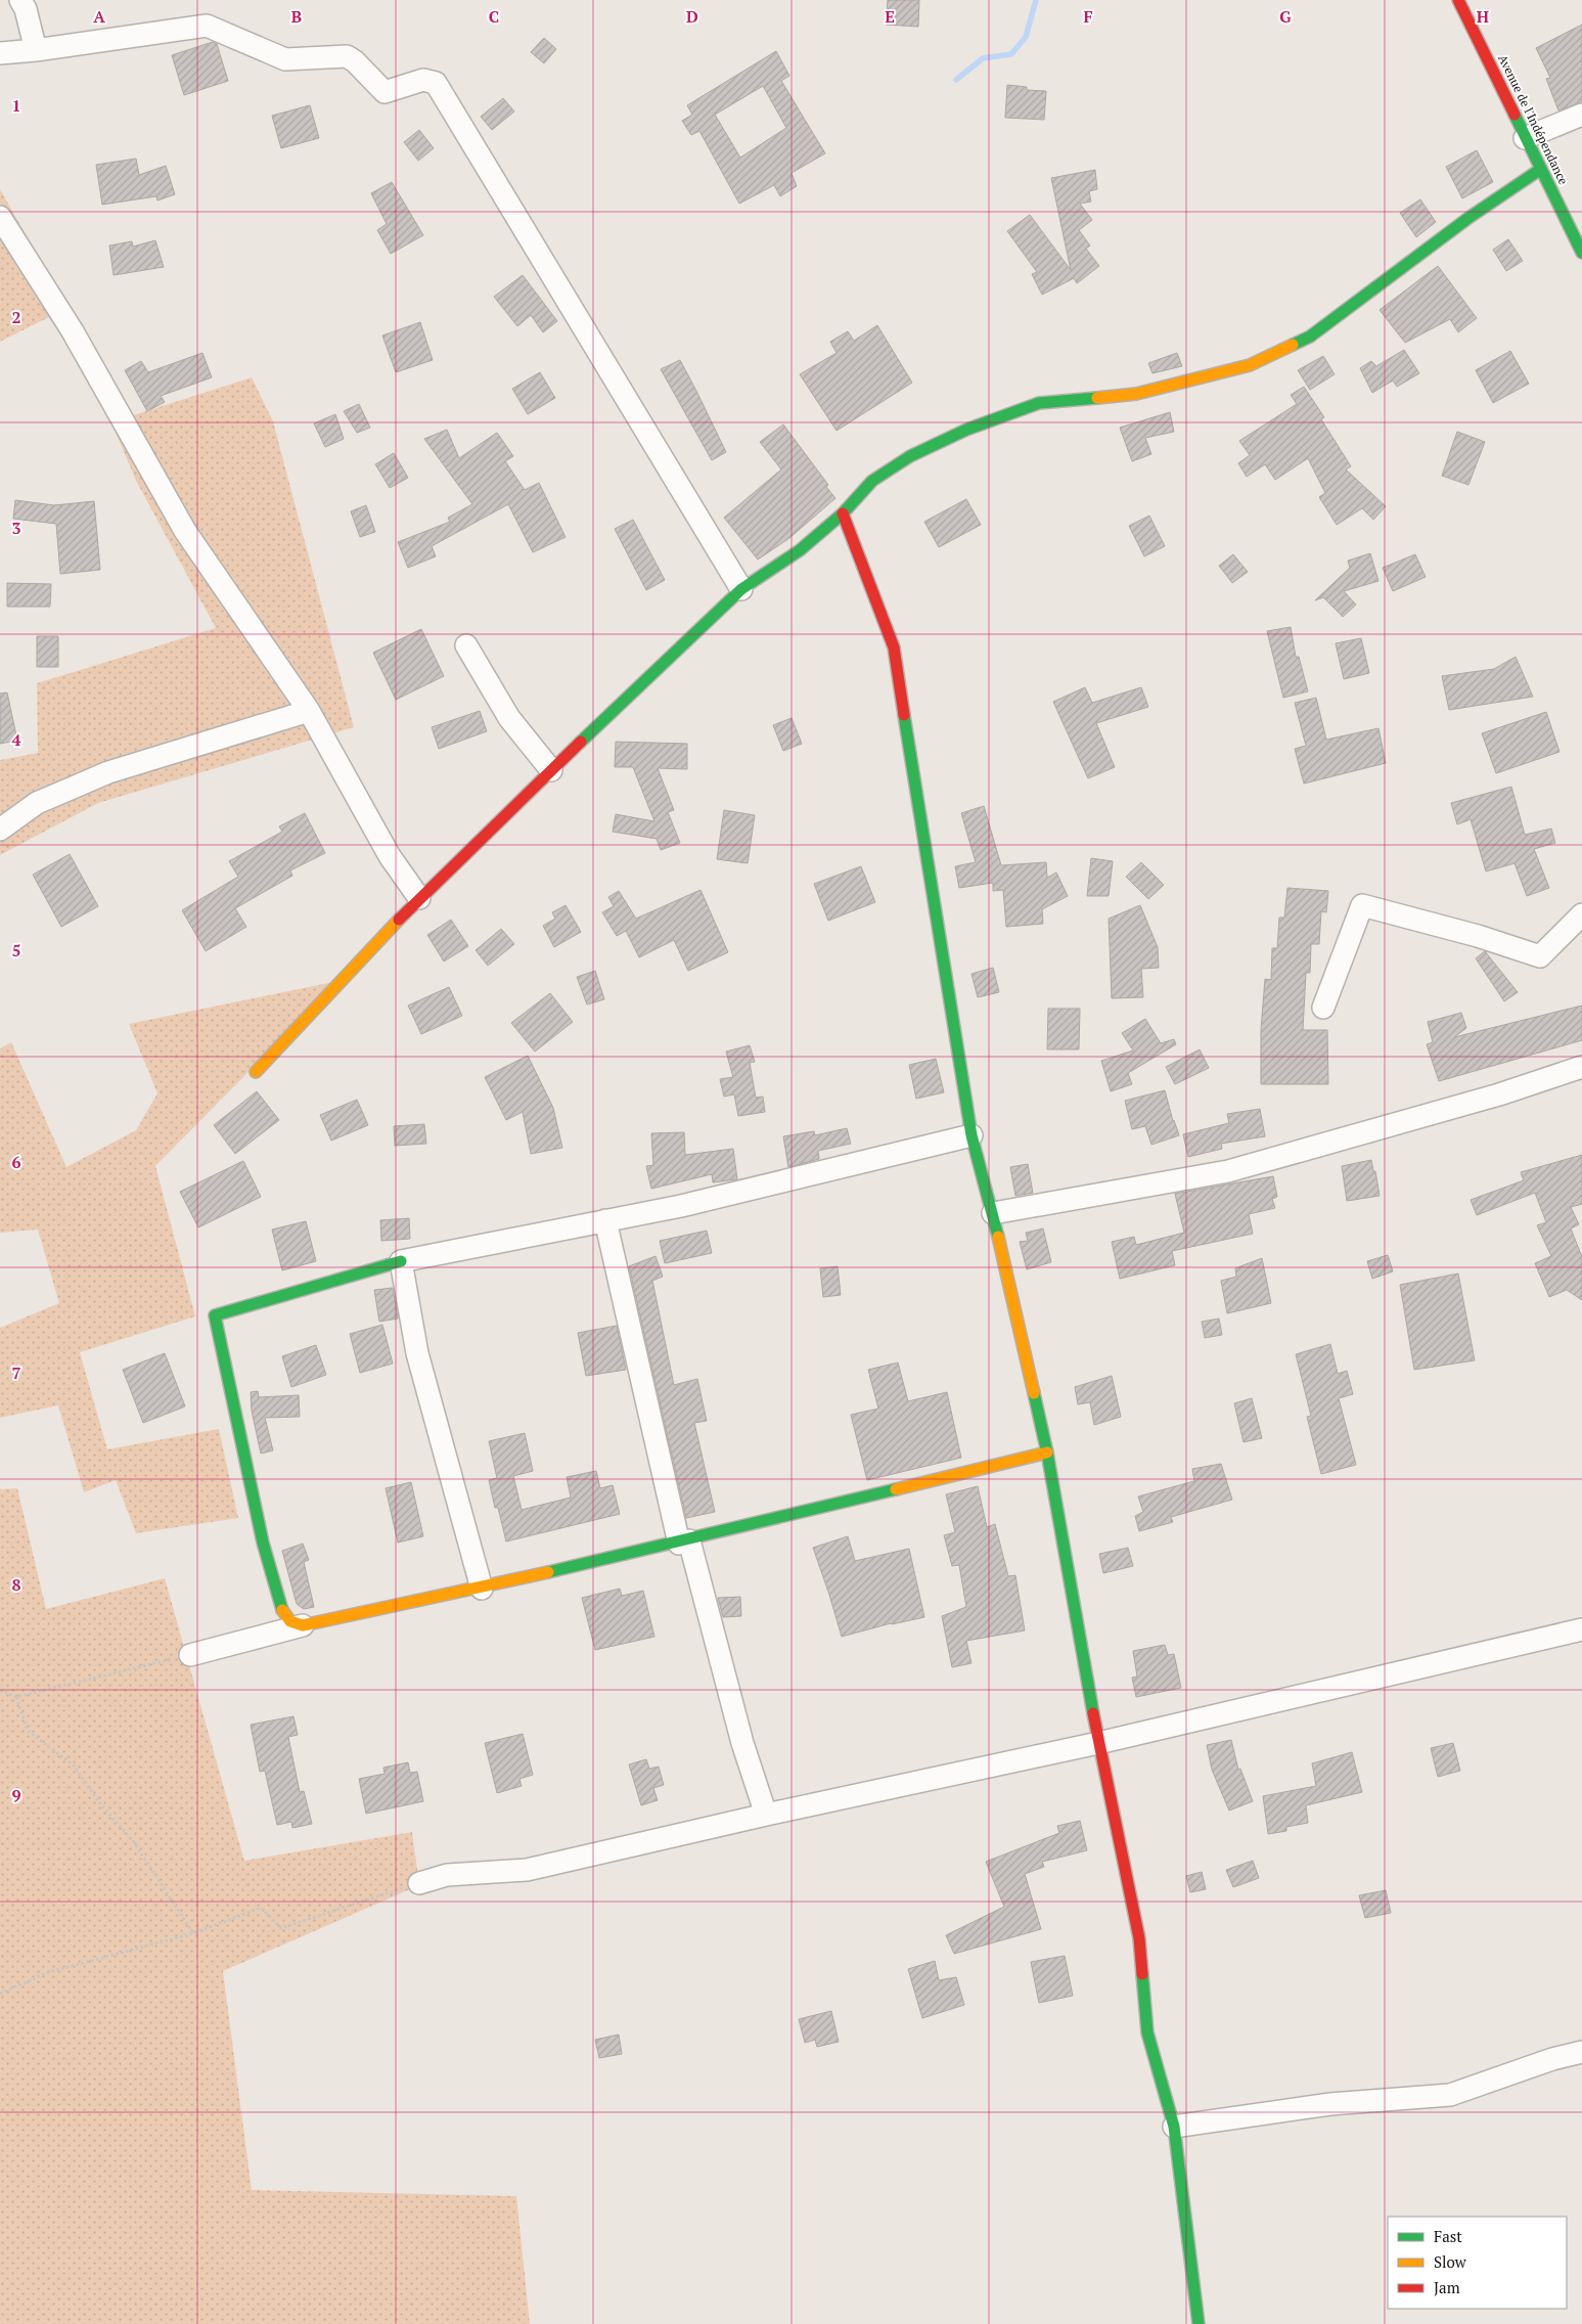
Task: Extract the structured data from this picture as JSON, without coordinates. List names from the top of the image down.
{
  "streets": {
    "street": ["Avenue de l'Indépendance"]
  },
  "legend": ["Fast", "Slow", "Jam"],
  "grid": {
    "columns": [
      "A",
      "B",
      "C",
      "D",
      "E",
      "F",
      "G",
      "H"
    ],
    "rows": [
      "1",
      "2",
      "3",
      "4",
      "5",
      "6",
      "7",
      "8",
      "9"
    ]
  }
}
